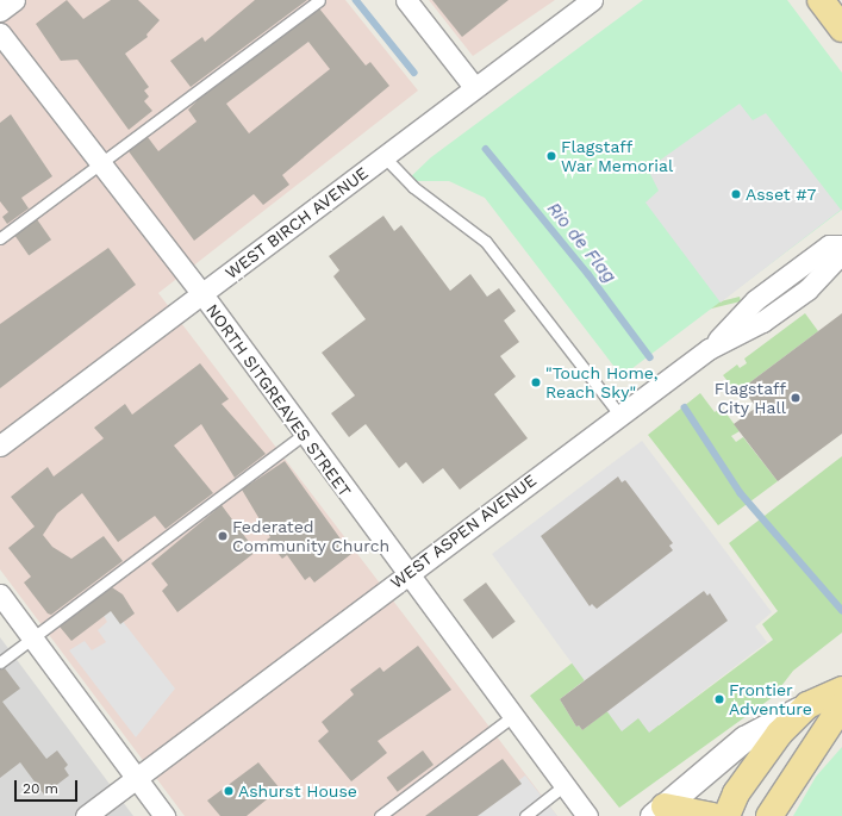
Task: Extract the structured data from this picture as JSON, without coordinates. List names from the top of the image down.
{
  "streets": {
    "street": ["WEST BIRCH AVENUE", "NORTH SITGREAVES STREET", "WEST ASPEN AVENUE"]
  },
  "crossings": [
    ["WEST BIRCH AVENUE", "NORTH SITGREAVES STREET"],
    ["NORTH SITGREAVES STREET", "WEST ASPEN AVENUE"]
  ],
  "water": ["Rio de Flag"],
  "places": [
    "Flagstaff War Memorial",
    "Asset #7",
    "\"Touch Home, Reach Sky\"",
    "Flagstaff City Hall",
    "Federated Community Church",
    "Frontier Adventure",
    "Ashurst House"
  ],
  "scale_bar": "20 m"
}
